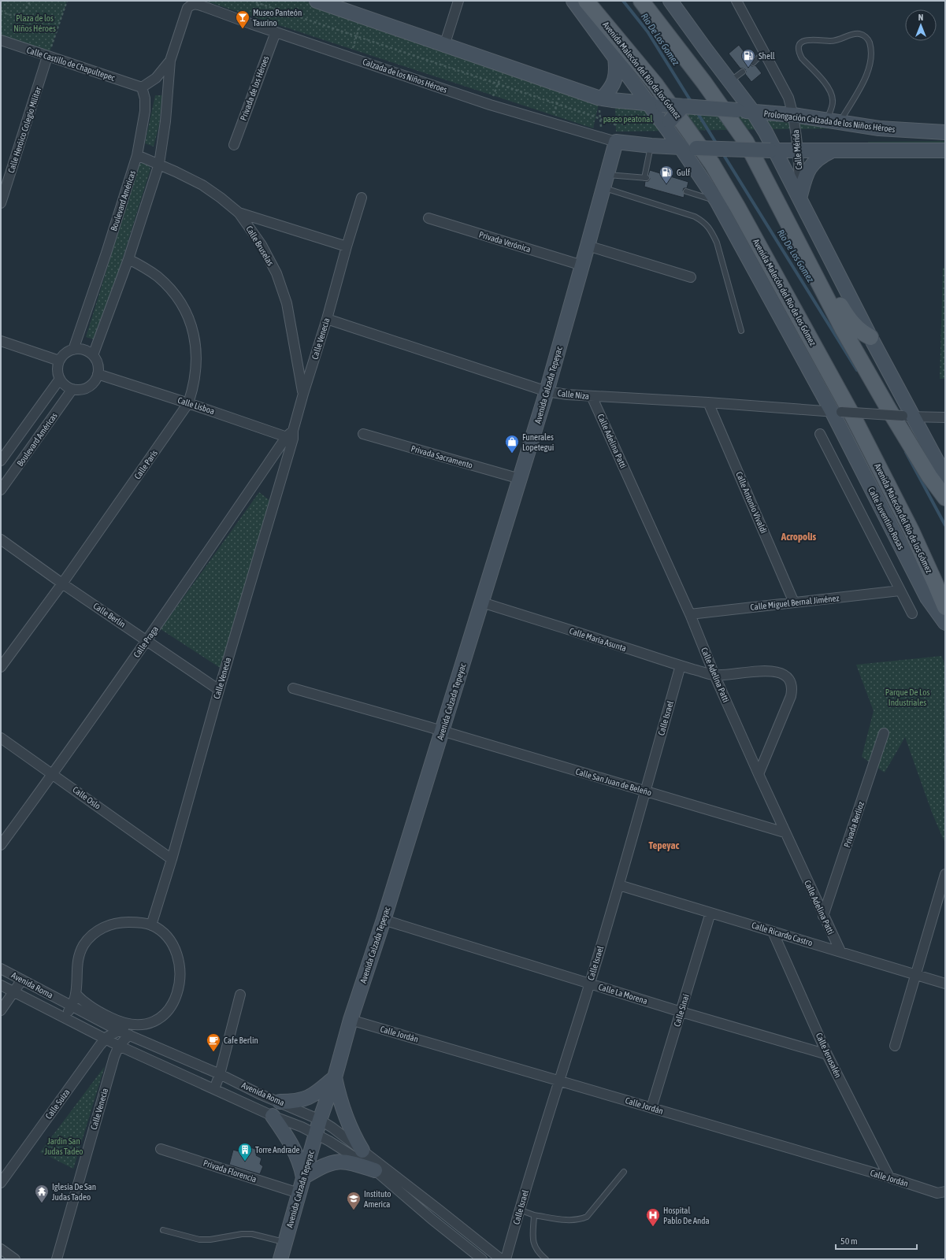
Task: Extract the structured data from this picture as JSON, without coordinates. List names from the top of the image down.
{
  "streets": {
    "main road": ["Avenida Malecón del Río de los Gómez"],
    "street": [
      "Calle Castillo de Chapultepec",
      "Calzada de los Niños Héroes",
      "Privada de los Héroes",
      "Prolongación Calzada de los Niños Héroes",
      "Calle Heróico Colegio Militar",
      "Calle Mérida",
      "Boulevard Américas",
      "Privada Verónica",
      "Calle Bruselas",
      "Calle Venecia",
      "Avenida Calzada Tepeyac",
      "Calle Niza",
      "Calle Lisboa",
      "Calle Adelina Patti",
      "Privada Sacramento",
      "Calle París",
      "Calle Antonio Vivaldi",
      "Calle Juventino Rosas",
      "Calle Miguel Bernal Jiménez",
      "Calle Berlín",
      "Calle María Asunta",
      "Calle Praga",
      "Calle Israel",
      "Calle San Juan de Beleño",
      "Calle Oslo",
      "Privada Berlioz",
      "Calle Ricardo Castro",
      "Avenida Roma",
      "Calle La Morena",
      "Calle Sinaí",
      "Calle Jordán",
      "Calle Jerusalén",
      "Calle Suiza",
      "Privada Florencia"
    ]
  },
  "crossings": [
    ["Calle Castillo de Chapultepec", "Calle Heróico Colegio Militar"],
    ["Calle Castillo de Chapultepec", "Boulevard Américas"],
    ["Avenida Malecón del Río de los Gómez", "Prolongación Calzada de los Niños Héroes"],
    ["Avenida Malecón del Río de los Gómez", "Calle Niza"],
    ["Avenida Malecón del Río de los Gómez", "Calle Juventino Rosas"],
    ["Calzada de los Niños Héroes", "Privada de los Héroes"],
    ["Calzada de los Niños Héroes", "Avenida Calzada Tepeyac"],
    ["Prolongación Calzada de los Niños Héroes", "Calle Mérida"],
    ["Boulevard Américas", "Calle Bruselas"],
    ["Boulevard Américas", "Calle Lisboa"],
    ["Privada Verónica", "Avenida Calzada Tepeyac"],
    ["Calle Bruselas", "Calle Venecia"],
    ["Calle Venecia", "Calle Niza"],
    ["Calle Venecia", "Calle Lisboa"],
    ["Calle Venecia", "Calle Berlín"],
    ["Calle Venecia", "Calle Praga"],
    ["Calle Venecia", "Calle Oslo"],
    ["Calle Venecia", "Avenida Roma"],
    ["Avenida Calzada Tepeyac", "Calle Niza"],
    ["Avenida Calzada Tepeyac", "Privada Sacramento"],
    ["Avenida Calzada Tepeyac", "Calle María Asunta"],
    ["Avenida Calzada Tepeyac", "Calle San Juan de Beleño"],
    ["Avenida Calzada Tepeyac", "Avenida Roma"],
    ["Avenida Calzada Tepeyac", "Calle La Morena"],
    ["Avenida Calzada Tepeyac", "Calle Jordán"],
    ["Avenida Calzada Tepeyac", "Privada Florencia"],
    ["Calle Niza", "Calle Adelina Patti"],
    ["Calle Niza", "Calle Antonio Vivaldi"],
    ["Calle Niza", "Calle Juventino Rosas"],
    ["Calle Lisboa", "Calle París"],
    ["Calle Lisboa", "Calle Praga"],
    ["Calle Adelina Patti", "Calle Miguel Bernal Jiménez"],
    ["Calle Adelina Patti", "Calle María Asunta"],
    ["Calle Adelina Patti", "Calle San Juan de Beleño"],
    ["Calle Adelina Patti", "Privada Berlioz"],
    ["Calle Adelina Patti", "Calle Ricardo Castro"],
    ["Calle París", "Calle Berlín"],
    ["Calle Antonio Vivaldi", "Calle Miguel Bernal Jiménez"],
    ["Calle Berlín", "Calle Praga"],
    ["Calle María Asunta", "Calle Israel"],
    ["Calle Praga", "Calle Oslo"],
    ["Calle Israel", "Calle San Juan de Beleño"],
    ["Calle Israel", "Calle Ricardo Castro"],
    ["Calle Israel", "Calle La Morena"],
    ["Calle Israel", "Calle Jordán"],
    ["Calle Ricardo Castro", "Calle Sinaí"],
    ["Calle Ricardo Castro", "Calle Jerusalén"],
    ["Avenida Roma", "Calle Suiza"],
    ["Calle La Morena", "Calle Sinaí"],
    ["Calle La Morena", "Calle Jerusalén"],
    ["Calle Sinaí", "Calle Jordán"],
    ["Calle Jordán", "Calle Jerusalén"]
  ],
  "districts": ["Acropolis", "Tepeyac"],
  "water": ["Rio De Los Gomez"],
  "parks": [
    "Plaza de los Niños Héroes",
    "paseo peatonal",
    "Parque De Los Industriales",
    "Jardin San Judas Tadeo"
  ],
  "places": {
    "bar": ["Museo Panteón Taurino"],
    "fuel station": ["Shell", "Gulf"],
    "shop": ["Funerales Lopetegui"],
    "cafe": ["Cafe Berlin"],
    "building": ["Torre Andrade"],
    "temple": ["Iglesia De San Judas Tadeo"],
    "school or university": ["Instituto America"],
    "hospital": ["Hospital Pablo De Anda"]
  },
  "scale_bar": "50 m",
  "north": "top"
}
